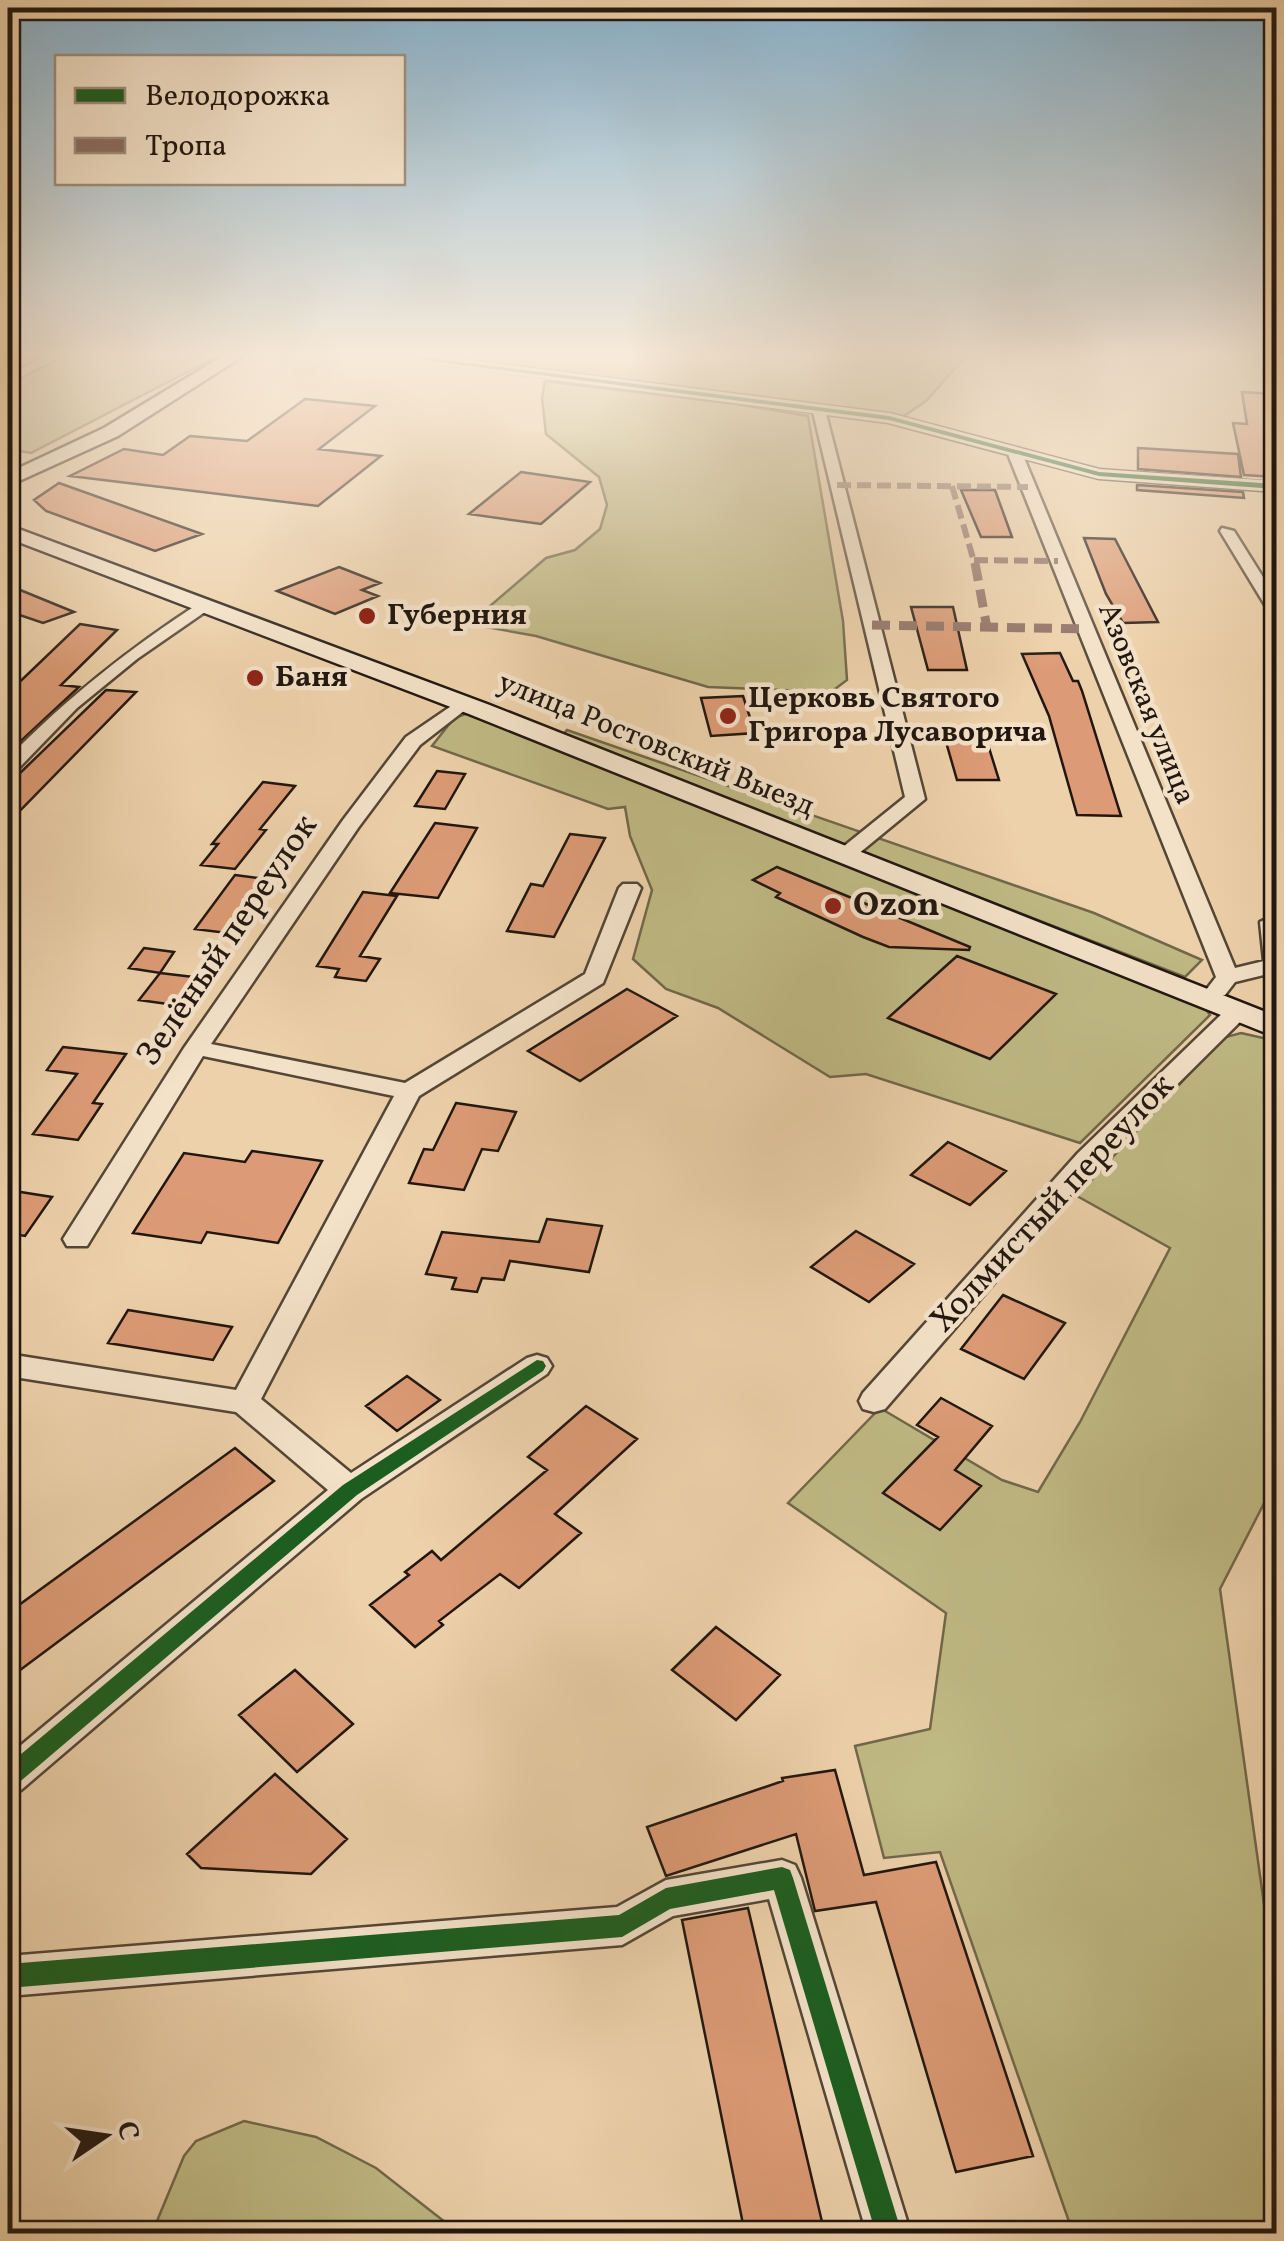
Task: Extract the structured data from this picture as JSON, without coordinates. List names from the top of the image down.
{
  "streets": {
    "main road": ["улица Ростовский Выезд"],
    "street": ["Азовская улица", "Зелёный переулок", "Холмистый переулок"]
  },
  "crossings": [
    ["улица Ростовский Выезд", "Зелёный переулок"],
    ["улица Ростовский Выезд", "Холмистый переулок"]
  ],
  "places": [
    "Губерния",
    "Баня",
    "Церковь Святого Григора Лусаворича",
    "Ozon"
  ],
  "legend": ["Велодорожка", "Тропа"],
  "north": "right"
}
